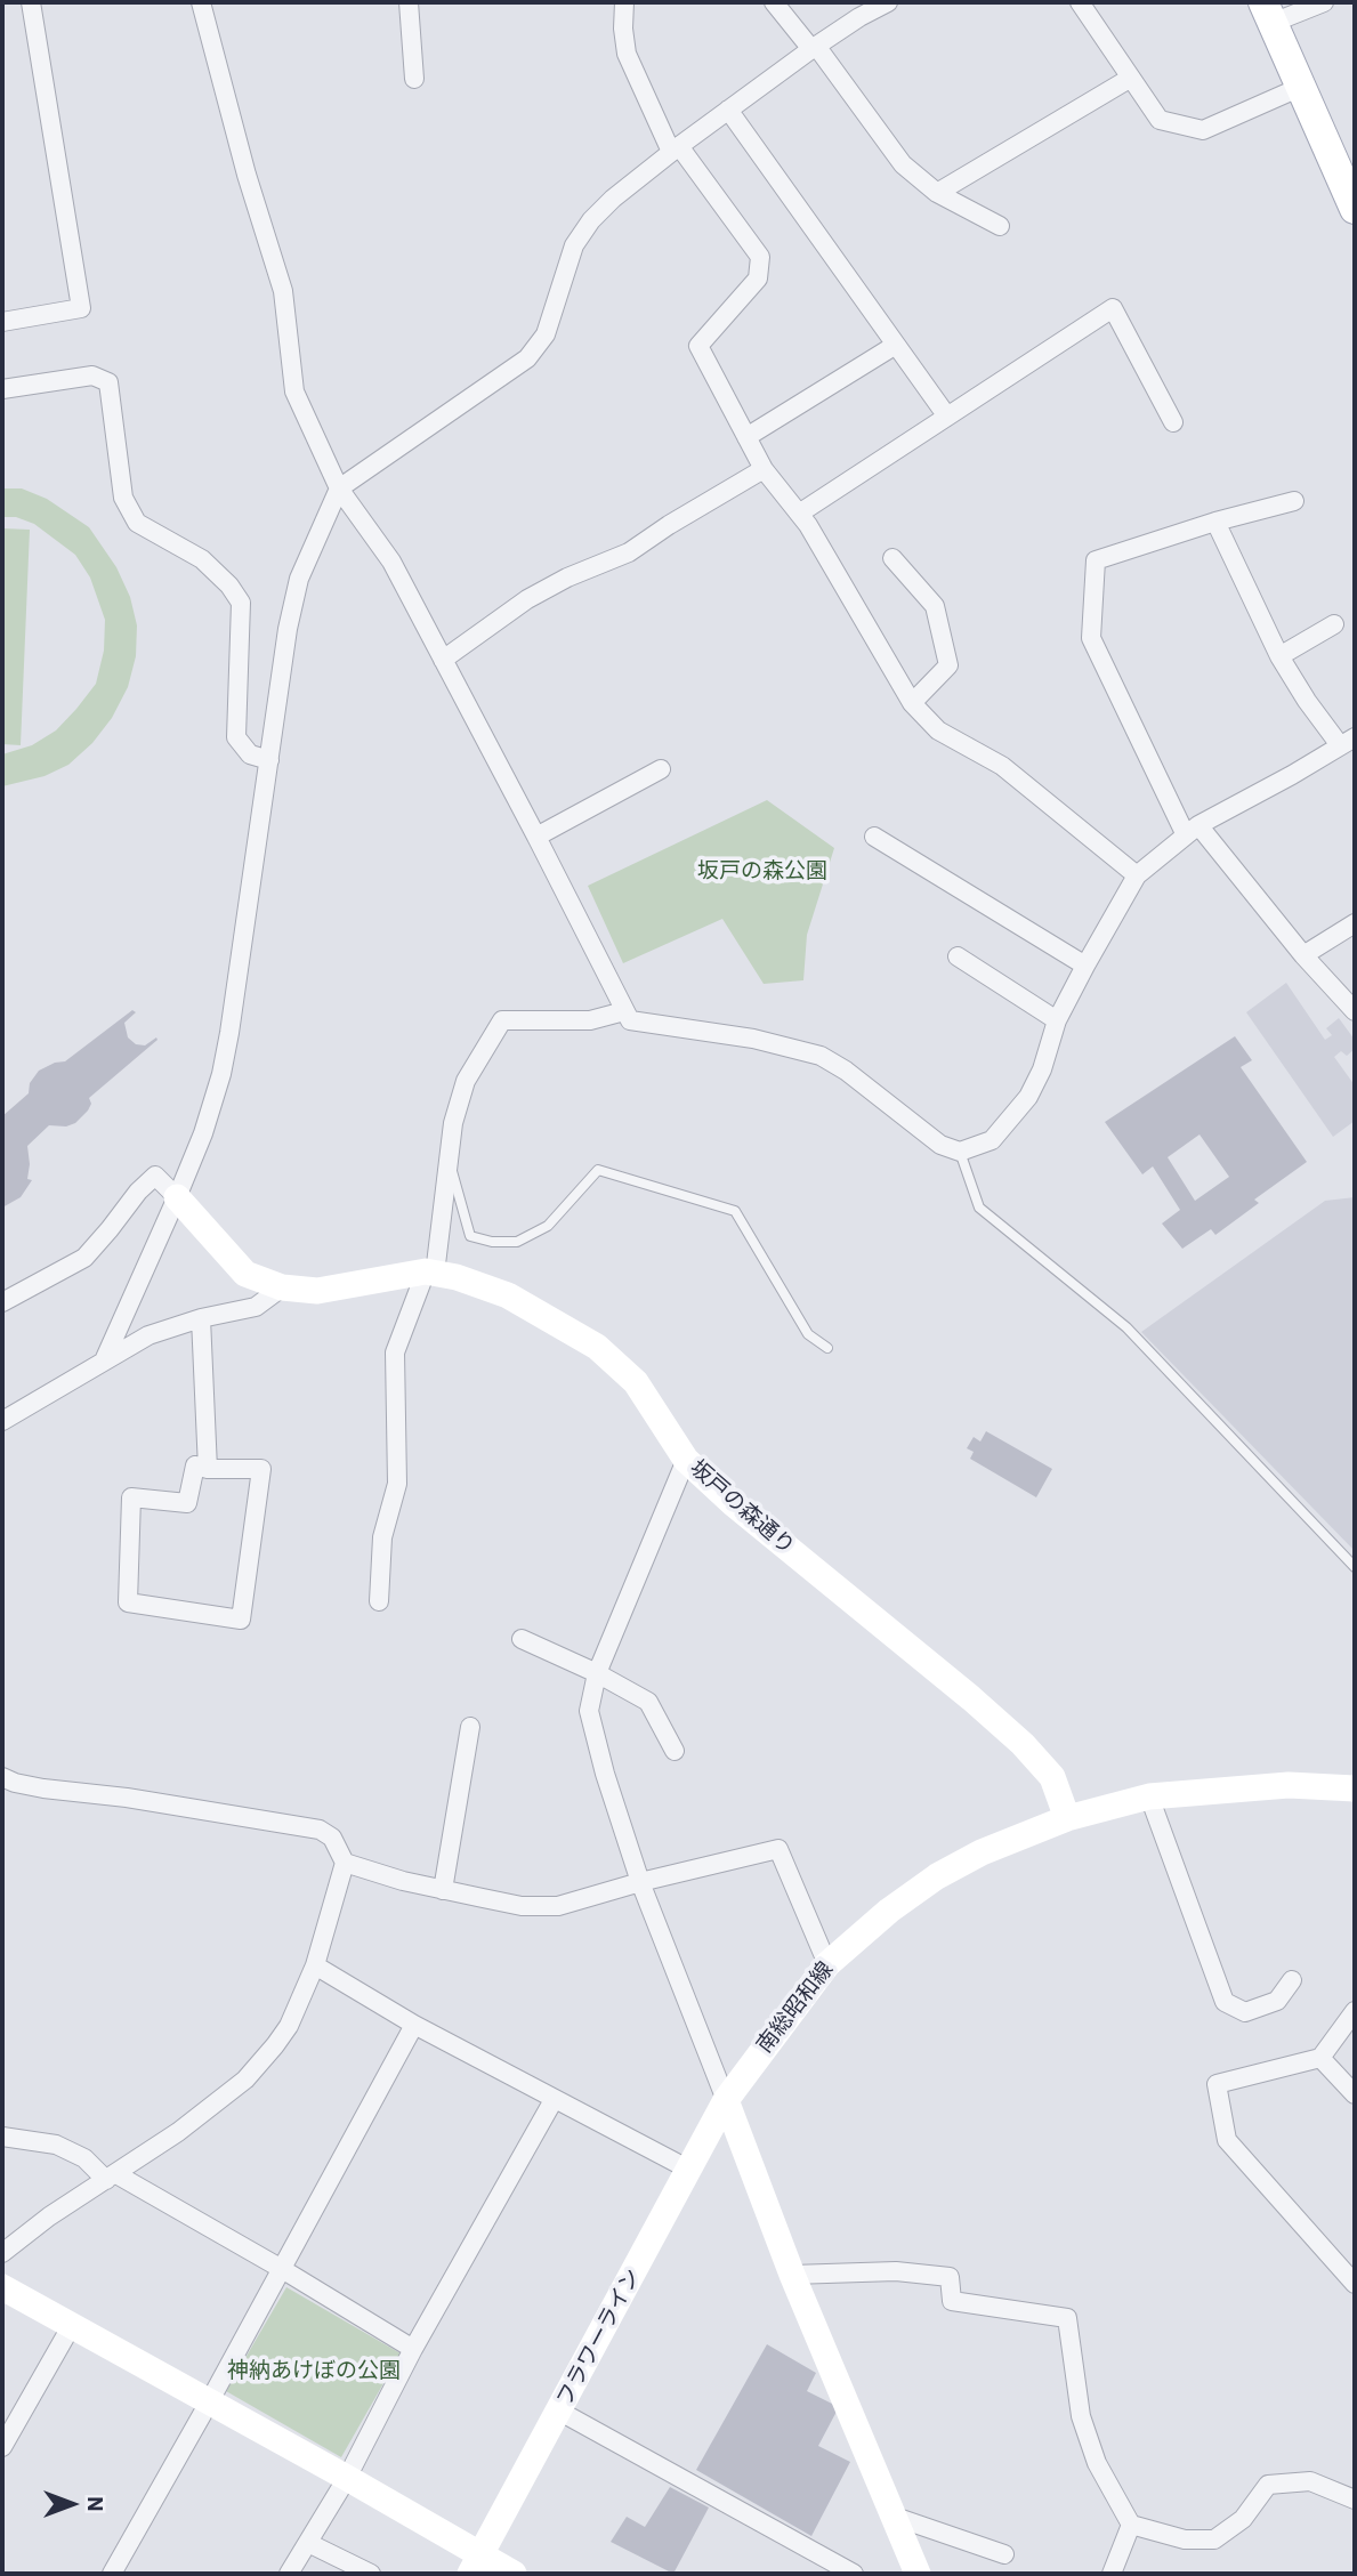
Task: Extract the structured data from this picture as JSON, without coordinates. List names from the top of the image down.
{
  "streets": {
    "street": ["坂戸の森通り", "南総昭和線", "フラワーライン"]
  },
  "crossings": [
    ["坂戸の森通り", "南総昭和線"],
    ["南総昭和線", "フラワーライン"]
  ],
  "parks": ["坂戸の森公園", "神納あけぼの公園"],
  "north": "right"
}
